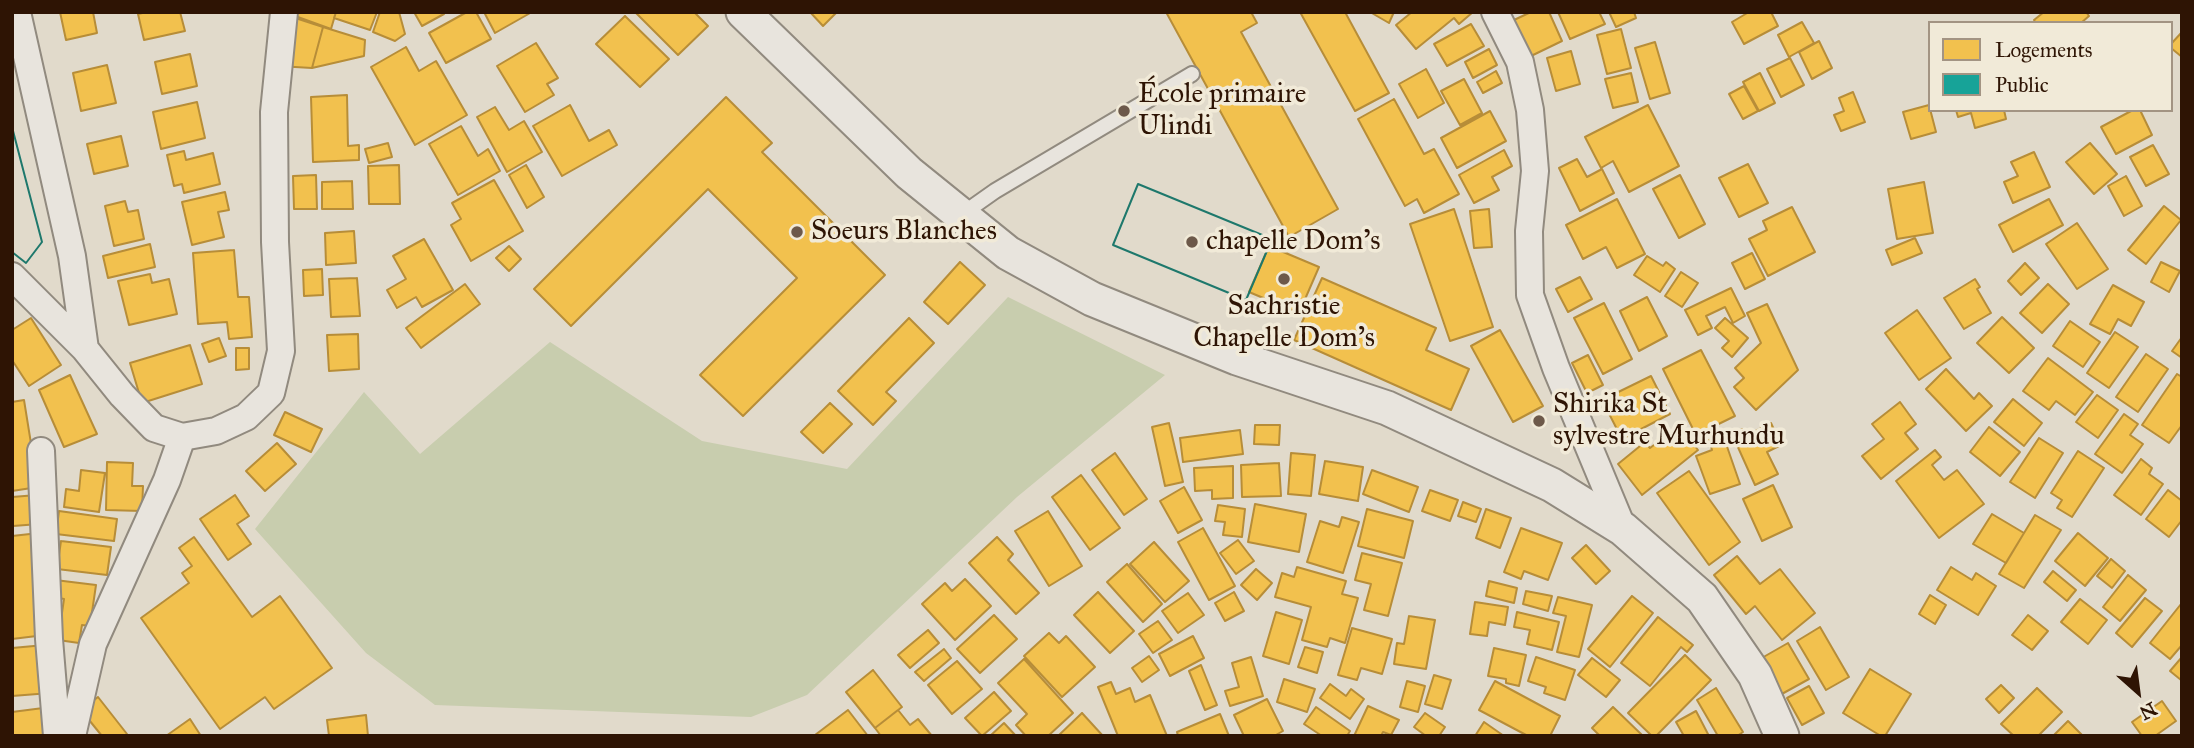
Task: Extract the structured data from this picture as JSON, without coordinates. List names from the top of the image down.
{
  "places": [
    "École primaire Ulindi",
    "Soeurs Blanches",
    "chapelle Dom's",
    "Sachristie Chapelle Dom's",
    "Shirika St sylvestre Murhundu"
  ],
  "legend": ["Logements", "Public"],
  "north": "bottom right"
}
